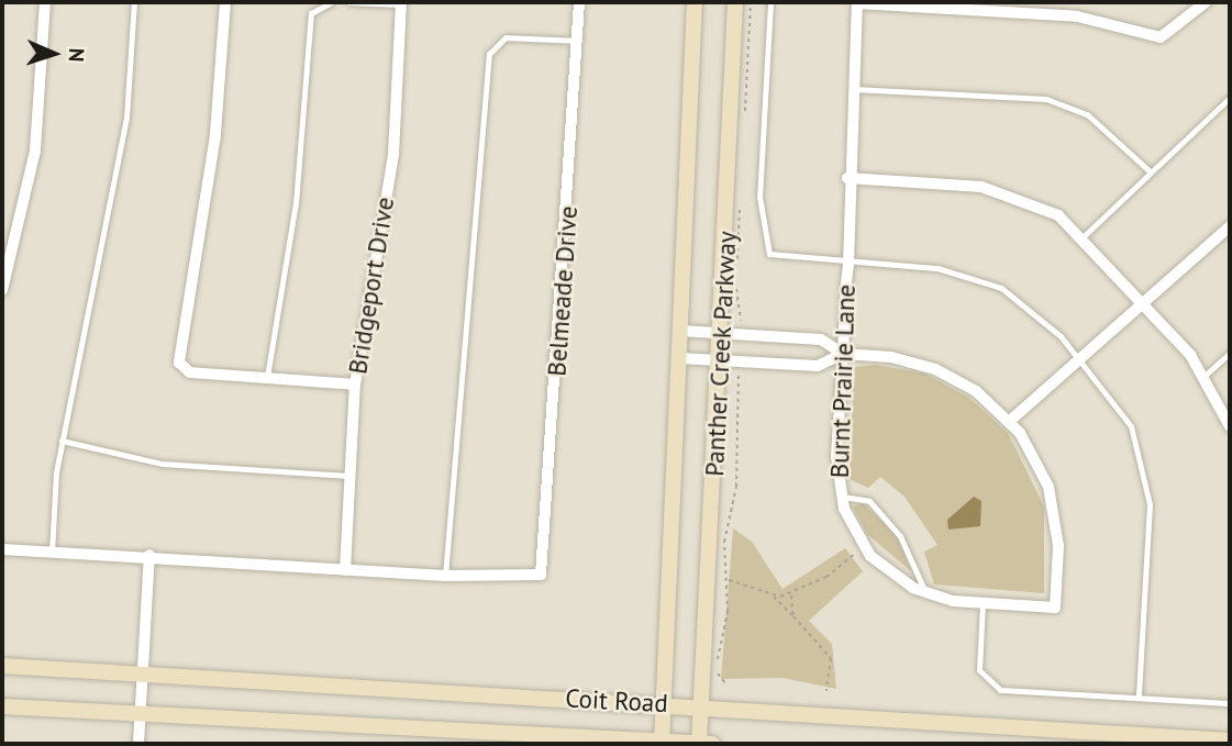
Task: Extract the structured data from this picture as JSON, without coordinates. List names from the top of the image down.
{
  "streets": {
    "main road": ["Panther Creek Parkway", "Coit Road"],
    "street": ["Bridgeport Drive", "Belmeade Drive", "Burnt Prairie Lane"]
  },
  "crossings": [
    ["Panther Creek Parkway", "Coit Road"]
  ],
  "north": "right"
}
